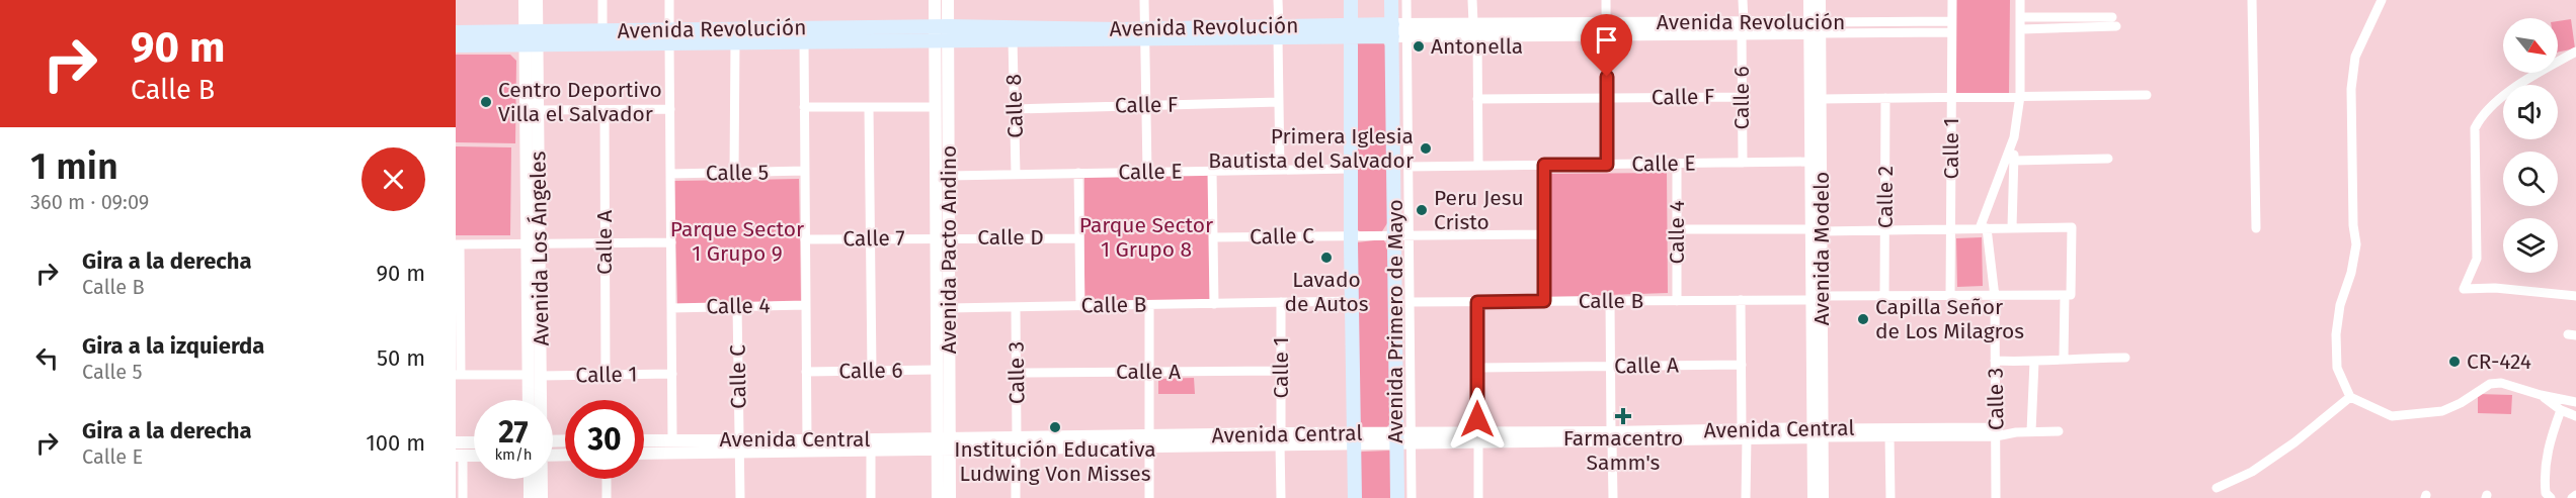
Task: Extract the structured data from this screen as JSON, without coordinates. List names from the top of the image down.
{
  "streets": {
    "main road": ["Avenida Revolución", "Avenida Primero de Mayo"],
    "street": [
      "Calle F",
      "Calle 6",
      "Calle 8",
      "Calle 1",
      "Calle E",
      "Calle 5",
      "Calle 2",
      "Calle 4",
      "Calle C",
      "Calle D",
      "Calle 7",
      "Calle A",
      "Avenida Los Ángeles",
      "Avenida Modelo",
      "Avenida Pacto Andino",
      "Calle B",
      "Calle 3",
      "Avenida Central"
    ]
  },
  "crossings": [
    ["Avenida Revolución", "Calle 6"],
    ["Avenida Revolución", "Calle 8"],
    ["Avenida Revolución", "Calle 1"],
    ["Avenida Revolución", "Avenida Los Ángeles"],
    ["Avenida Revolución", "Avenida Modelo"],
    ["Avenida Revolución", "Avenida Pacto Andino"],
    ["Avenida Revolución", "Avenida Primero de Mayo"],
    ["Calle F", "Calle 6"],
    ["Calle F", "Calle 8"],
    ["Calle 6", "Calle E"],
    ["Calle 6", "Avenida Pacto Andino"],
    ["Calle 8", "Calle E"],
    ["Calle 1", "Calle A"],
    ["Calle 1", "Avenida Los Ángeles"],
    ["Calle 1", "Calle B"],
    ["Calle 1", "Avenida Central"],
    ["Calle E", "Calle 4"],
    ["Calle E", "Avenida Modelo"],
    ["Calle E", "Avenida Pacto Andino"],
    ["Calle E", "Avenida Primero de Mayo"],
    ["Calle 2", "Calle B"],
    ["Calle 4", "Calle C"],
    ["Calle 4", "Calle B"],
    ["Calle C", "Avenida Primero de Mayo"],
    ["Calle C", "Avenida Central"],
    ["Calle D", "Calle 7"],
    ["Calle D", "Avenida Pacto Andino"],
    ["Calle 7", "Avenida Pacto Andino"],
    ["Calle A", "Calle 3"],
    ["Avenida Modelo", "Calle B"],
    ["Avenida Modelo", "Avenida Central"],
    ["Avenida Pacto Andino", "Calle B"],
    ["Avenida Pacto Andino", "Avenida Central"],
    ["Calle B", "Avenida Primero de Mayo"],
    ["Calle B", "Calle 3"],
    ["Avenida Primero de Mayo", "Avenida Central"],
    ["Calle 3", "Avenida Central"]
  ],
  "parks": ["Parque Sector 1 Grupo 8", "Parque Sector 1 Grupo 9"],
  "places": {
    "other": [
      "Antonella",
      "Centro Deportivo Villa el Salvador",
      "Primera Iglesia Bautista del Salvador",
      "Peru Jesu Cristo",
      "Lavado de Autos",
      "Capilla Señor de Los Milagros",
      "CR-424",
      "Institución Educativa Ludwing Von Misses"
    ],
    "health": ["Farmacentro Samm's"]
  },
  "north": "bottom right",
  "page": {
    "turn": ["90 m", "Calle B"],
    "heading": ["1 min", "360 m · 09:09"],
    "list": [
      {
        "name": "Gira a la derecha",
        "note": "Calle B",
        "value": "90 m"
      },
      {
        "name": "Gira a la izquierda",
        "note": "Calle 5",
        "value": "50 m"
      },
      {
        "name": "Gira a la derecha",
        "note": "Calle E",
        "value": "100 m"
      }
    ],
    "speed": "27 km/h",
    "limit": "30"
  }
}
